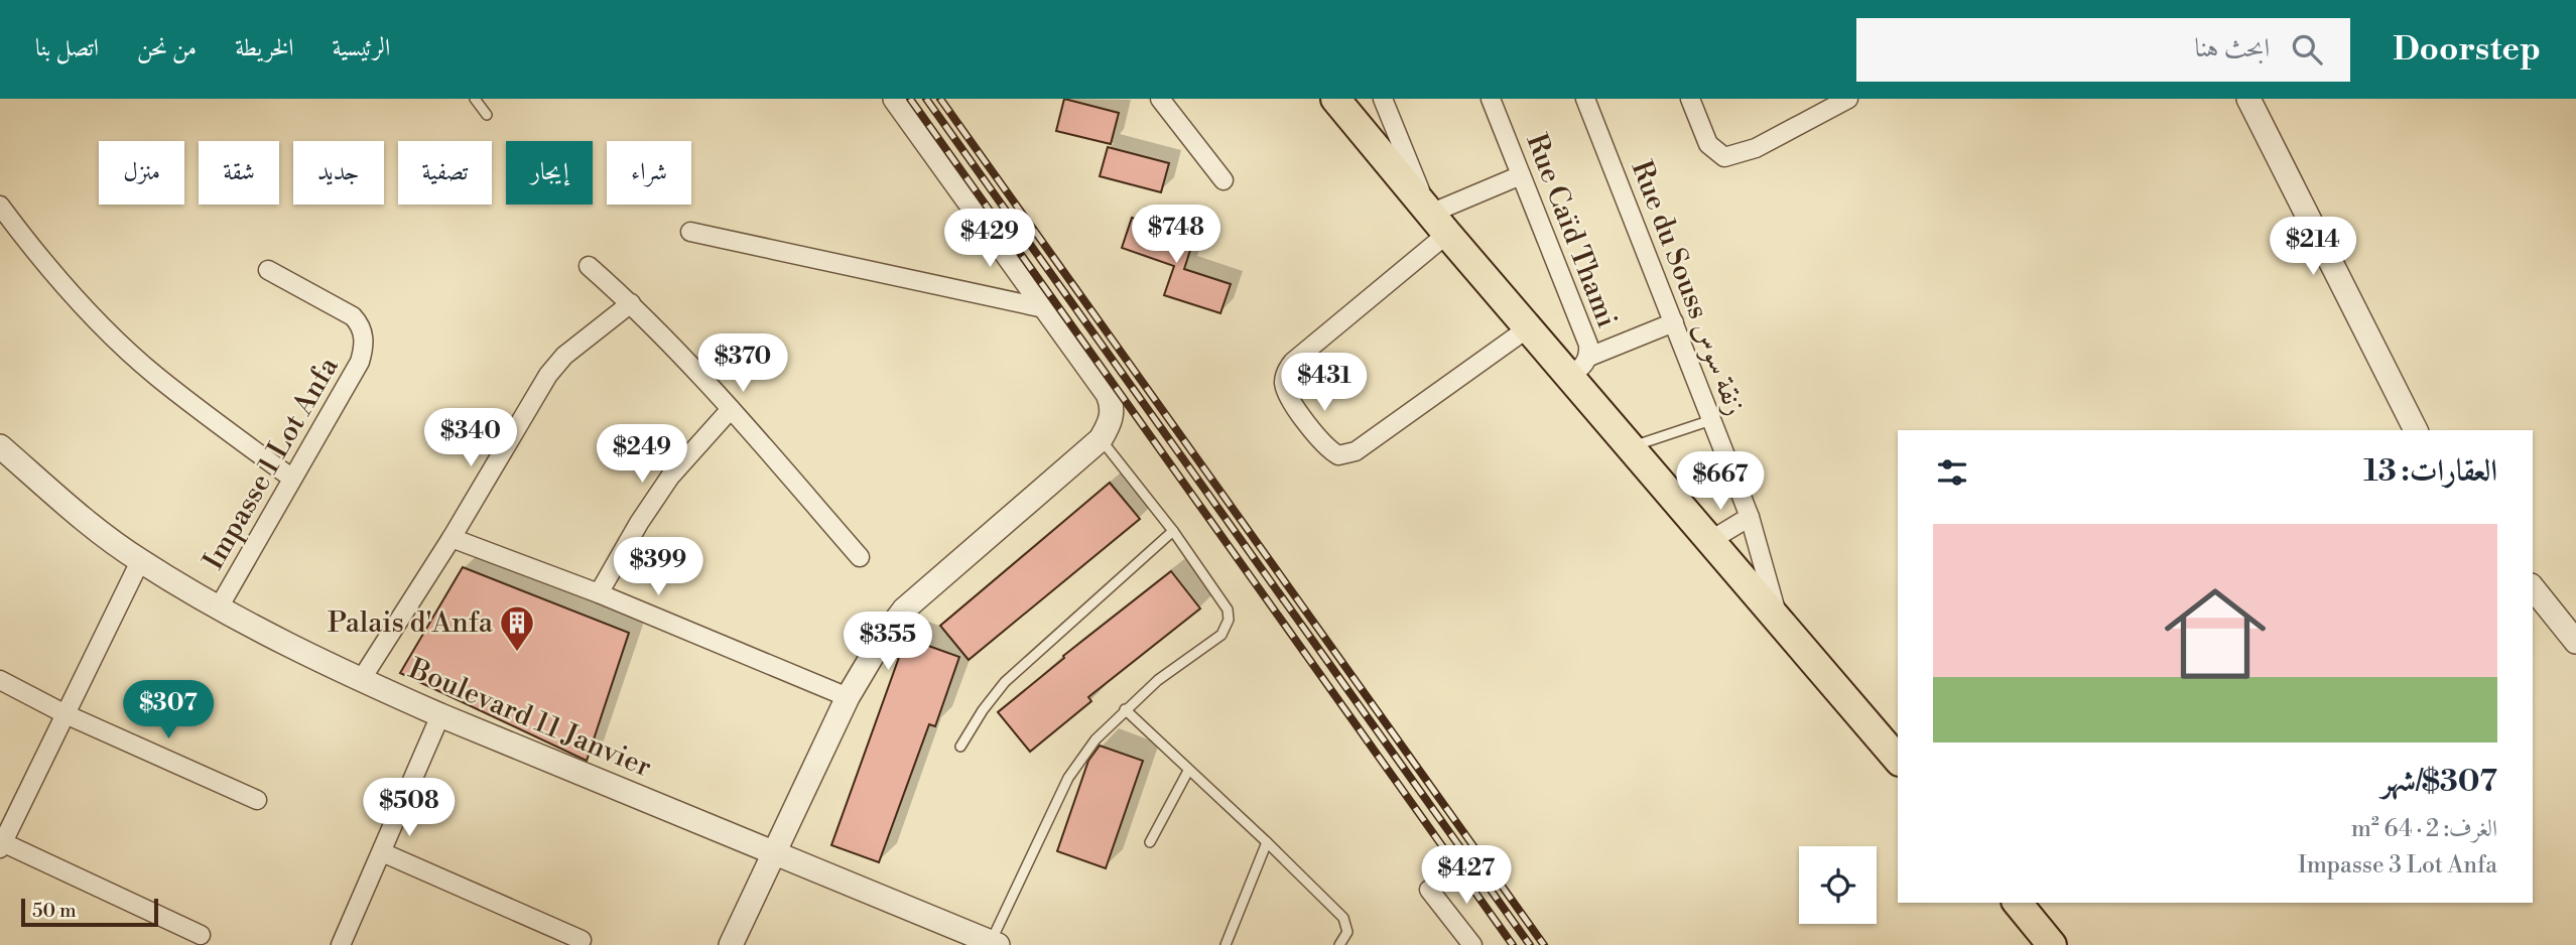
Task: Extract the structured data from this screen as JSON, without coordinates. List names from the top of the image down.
{
  "streets": {
    "street": [
      "Rue Caïd Thami",
      "Rue du Souss زنقة سوس",
      "Impasse 1 Lot Anfa",
      "Boulevard 11 Janvier"
    ]
  },
  "crossings": [
    ["Impasse 1 Lot Anfa", "Boulevard 11 Janvier"]
  ],
  "places": {
    "building": ["Palais d'Anfa"]
  },
  "scale_bar": "50 m",
  "page": {
    "header": "Doorstep",
    "search": "ابحث هنا",
    "nav": [
      "الرئيسية",
      "الخريطة",
      "من نحن",
      "اتصل بنا"
    ],
    "chip": [
      "شراء",
      "إيجار",
      "تصفية",
      "جديد",
      "شقة",
      "منزل"
    ],
    "price": [
      "$748",
      "$429",
      "$214",
      "$370",
      "$431",
      "$340",
      "$249",
      "$667",
      "$399",
      "$355",
      "$307",
      "$508",
      "$427"
    ],
    "heading": "العقارات: 13",
    "list": [
      {
        "name": "$307/شهر",
        "note": "الغرف: 2 · 64 m² · Impasse 3 Lot Anfa"
      }
    ],
    "scale": "50 m"
  }
}
